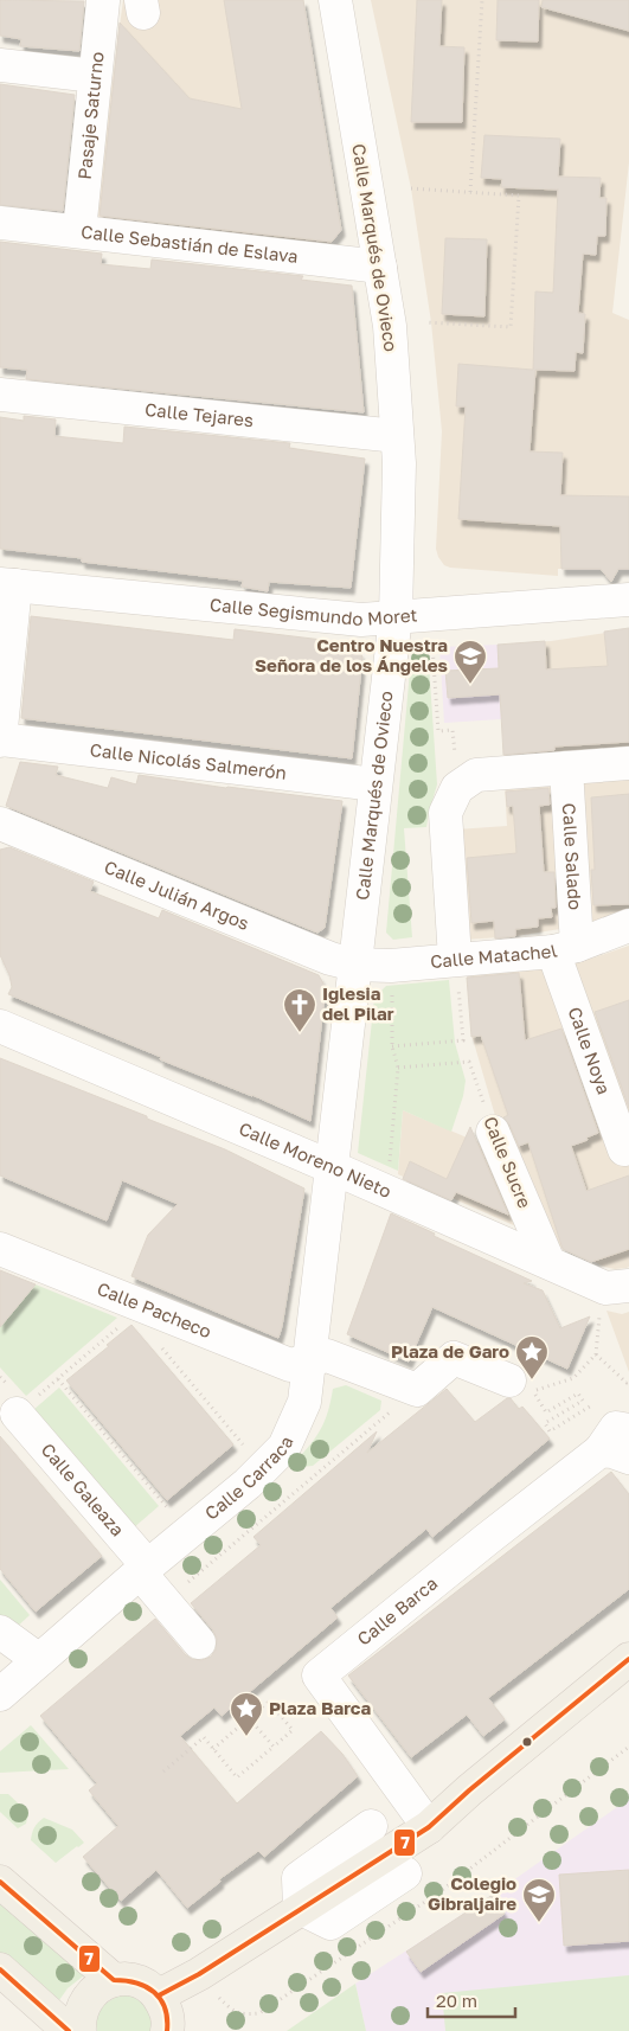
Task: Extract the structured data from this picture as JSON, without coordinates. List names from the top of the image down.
{
  "streets": {
    "street": [
      "Pasaje Saturno",
      "Calle Sebastián de Eslava",
      "Calle Marqués de Ovieco",
      "Calle Tejares",
      "Calle Segismundo Moret",
      "Calle Nicolás Salmerón",
      "Calle Salado",
      "Calle Julián Argos",
      "Calle Matachel",
      "Calle Noya",
      "Calle Moreno Nieto",
      "Calle Sucre",
      "Calle Pacheco",
      "Calle Carraca",
      "Calle Galeaza",
      "Calle Barca"
    ]
  },
  "crossings": [
    ["Pasaje Saturno", "Calle Sebastián de Eslava"],
    ["Calle Sebastián de Eslava", "Calle Marqués de Ovieco"],
    ["Calle Marqués de Ovieco", "Calle Tejares"],
    ["Calle Marqués de Ovieco", "Calle Segismundo Moret"],
    ["Calle Marqués de Ovieco", "Calle Nicolás Salmerón"],
    ["Calle Marqués de Ovieco", "Calle Julián Argos"],
    ["Calle Marqués de Ovieco", "Calle Matachel"],
    ["Calle Marqués de Ovieco", "Calle Moreno Nieto"],
    ["Calle Marqués de Ovieco", "Calle Carraca"],
    ["Calle Salado", "Calle Matachel"],
    ["Calle Salado", "Calle Noya"],
    ["Calle Julián Argos", "Calle Matachel"],
    ["Calle Matachel", "Calle Noya"],
    ["Calle Moreno Nieto", "Calle Sucre"],
    ["Calle Moreno Nieto", "Calle Carraca"],
    ["Calle Pacheco", "Calle Carraca"],
    ["Calle Carraca", "Calle Galeaza"]
  ],
  "places": {
    "school or university": ["Centro Nuestra Señora de los Ángeles", "Colegio Gibraljaire"],
    "church": ["Iglesia del Pilar"],
    "place": ["Plaza de Garo", "Plaza Barca"]
  },
  "lines": ["transit line 7"],
  "scale_bar": "20 m"
}
